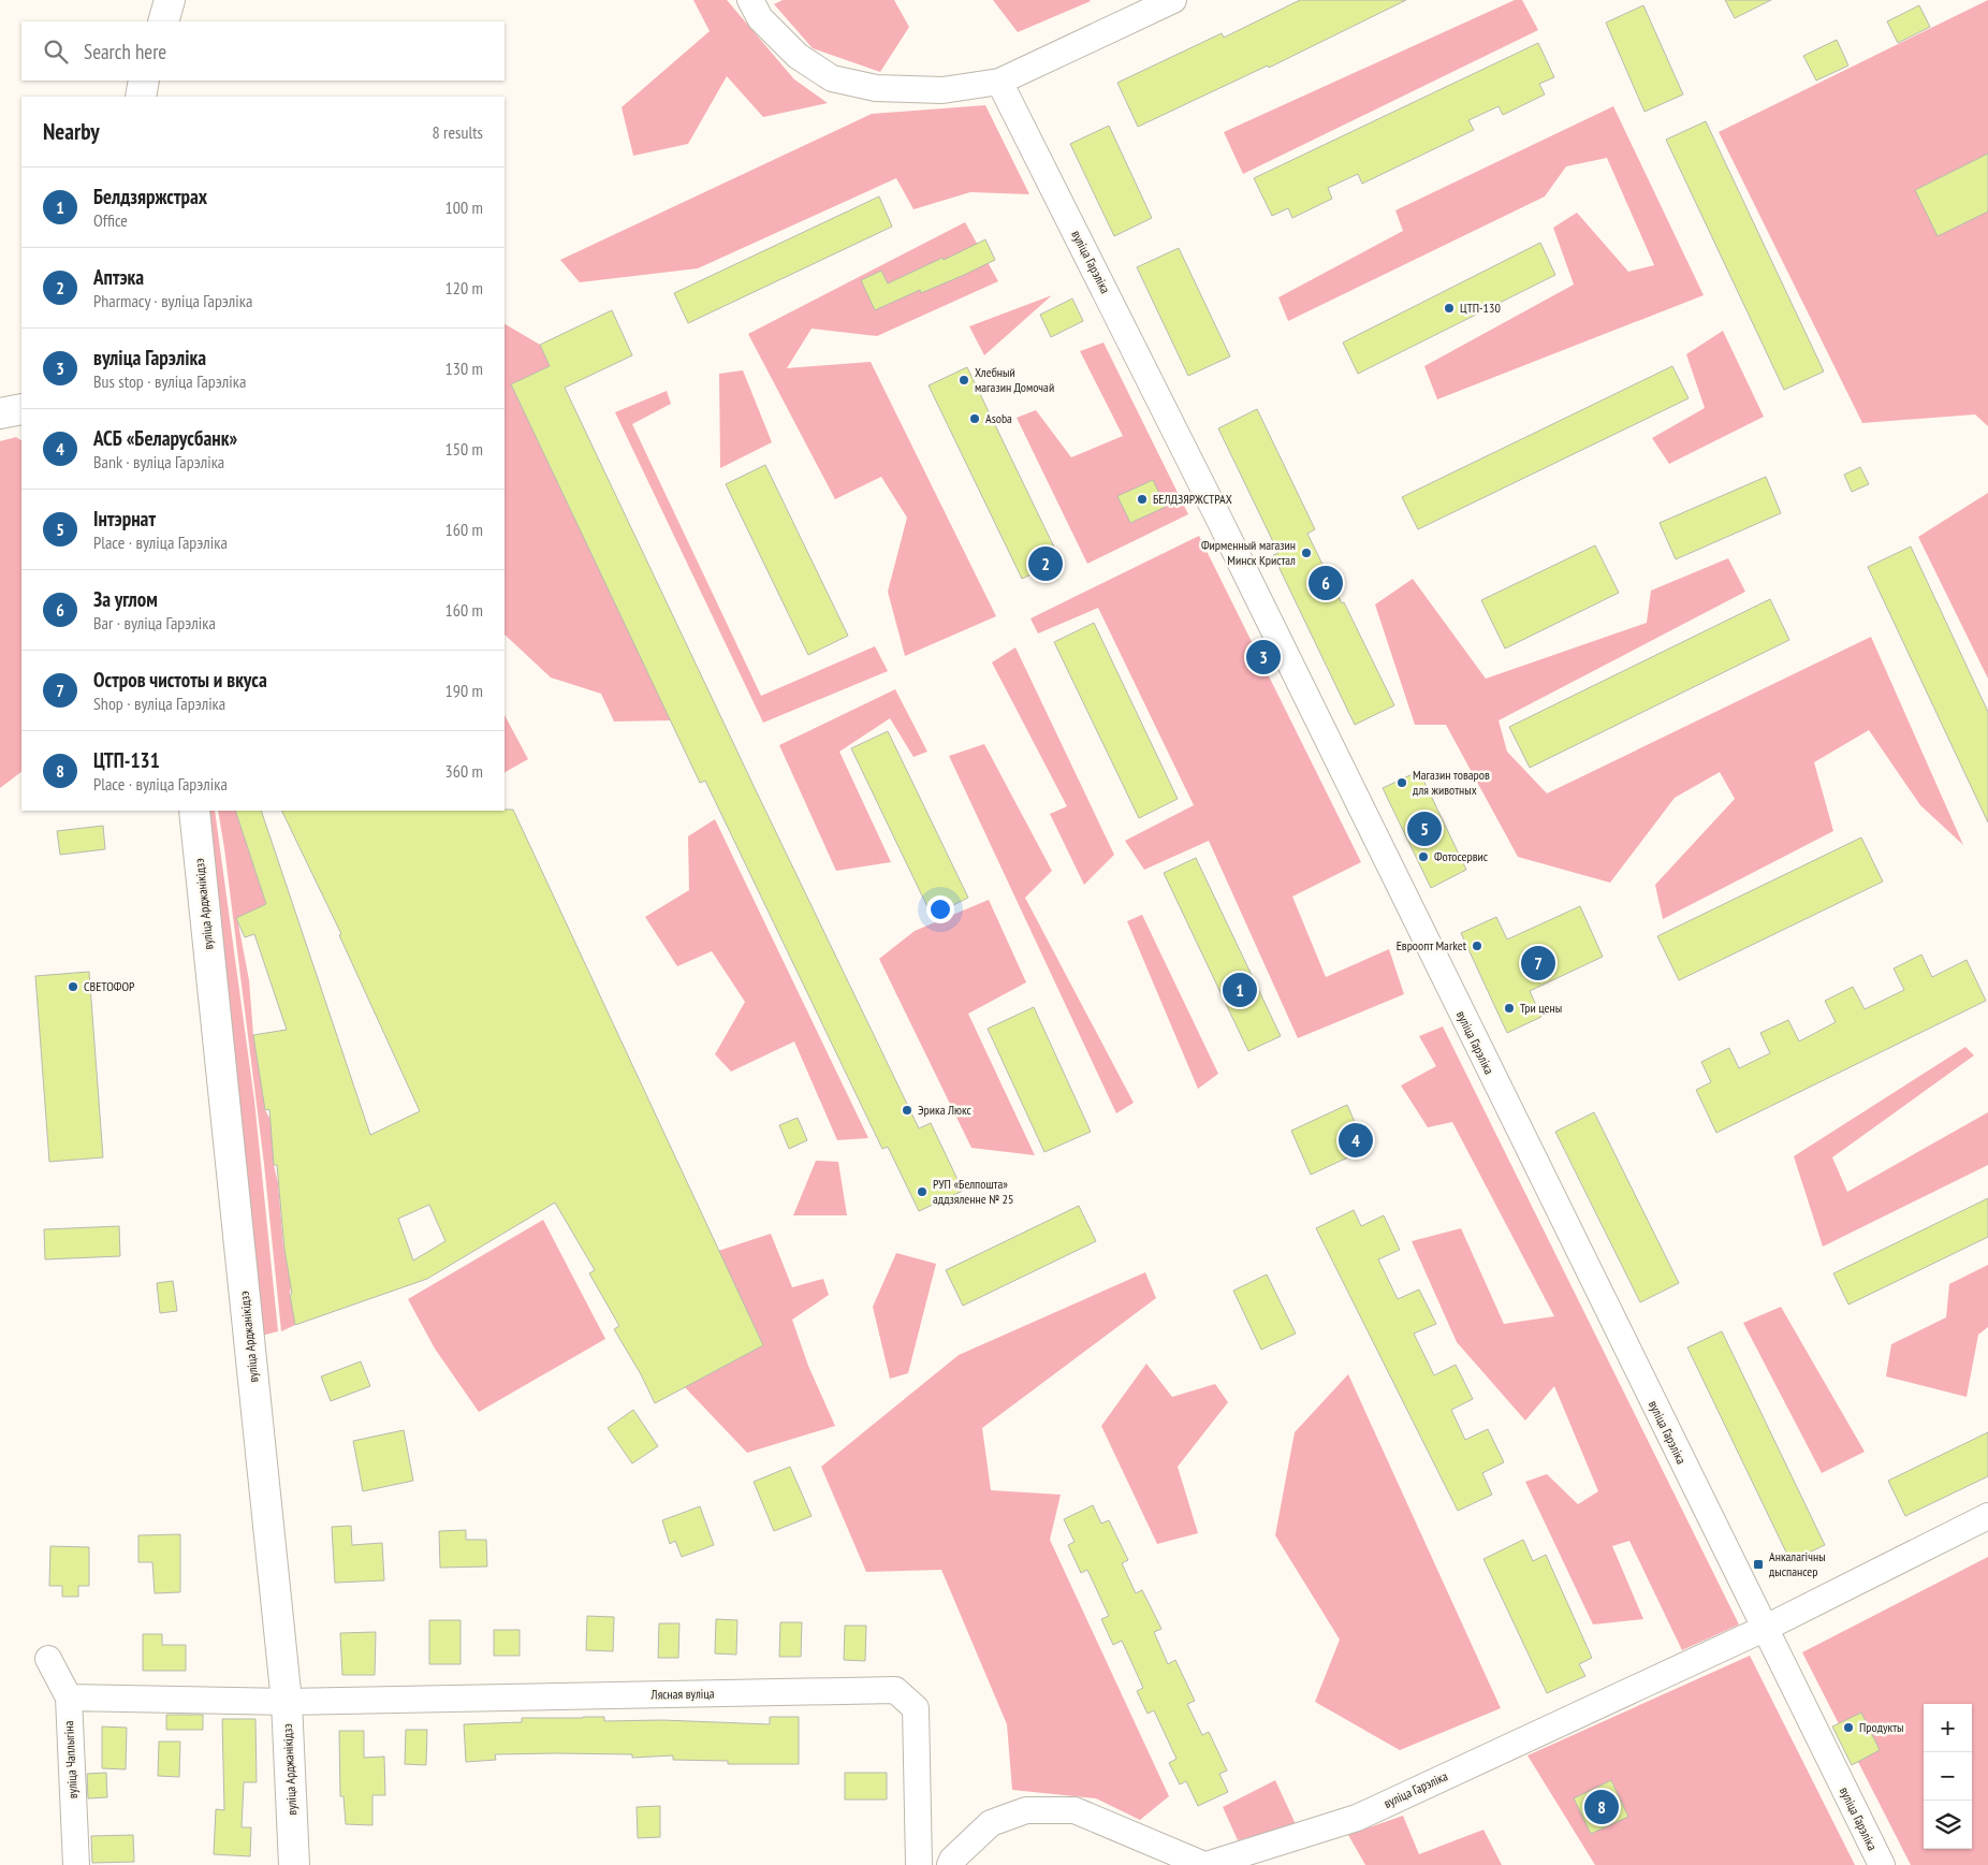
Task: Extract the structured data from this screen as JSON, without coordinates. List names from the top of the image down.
{
  "streets": {
    "main road": ["вуліца Арджанікідзэ"],
    "street": ["вуліца Гарэліка", "Лясная вуліца", "вуліца Чаплыгіна"]
  },
  "crossings": [
    ["вуліца Арджанікідзэ", "Лясная вуліца"],
    ["Лясная вуліца", "вуліца Чаплыгіна"]
  ],
  "places": {
    "other": [
      "ЦТП-130",
      "Хлебный магазин Домочай",
      "Asoba",
      "БЕЛДЗЯРЖСТРАХ",
      "Фирменный магазин Минск Кристал",
      "Магазин товаров для животных",
      "Фотосервис",
      "Евроопт Market",
      "СВЕТОФОР",
      "Три цены",
      "Эрика Люкс",
      "РУП «Белпошта» аддзяленне № 25",
      "Продукты"
    ],
    "transit": ["Анкалагічны дыспансер"]
  },
  "page": {
    "search": "Search here",
    "heading": ["Nearby", "8 results"],
    "list": [
      {
        "mark": "1",
        "name": "Белдзяржстрах",
        "note": "Office",
        "value": "100 m"
      },
      {
        "mark": "2",
        "name": "Аптэка",
        "note": "Pharmacy · вуліца Гарэліка",
        "value": "120 m"
      },
      {
        "mark": "3",
        "name": "вуліца Гарэліка",
        "note": "Bus stop · вуліца Гарэліка",
        "value": "130 m"
      },
      {
        "mark": "4",
        "name": "АСБ «Беларусбанк»",
        "note": "Bank · вуліца Гарэліка",
        "value": "150 m"
      },
      {
        "mark": "5",
        "name": "Інтэрнат",
        "note": "Place · вуліца Гарэліка",
        "value": "160 m"
      },
      {
        "mark": "6",
        "name": "За углом",
        "note": "Bar · вуліца Гарэліка",
        "value": "160 m"
      },
      {
        "mark": "7",
        "name": "Остров чистоты и вкуса",
        "note": "Shop · вуліца Гарэліка",
        "value": "190 m"
      },
      {
        "mark": "8",
        "name": "ЦТП-131",
        "note": "Place · вуліца Гарэліка",
        "value": "360 m"
      }
    ],
    "pins": [
      "2",
      "6",
      "3",
      "5",
      "7",
      "1",
      "4",
      "8"
    ],
    "map_buttons": ["+", "−"]
  }
}
